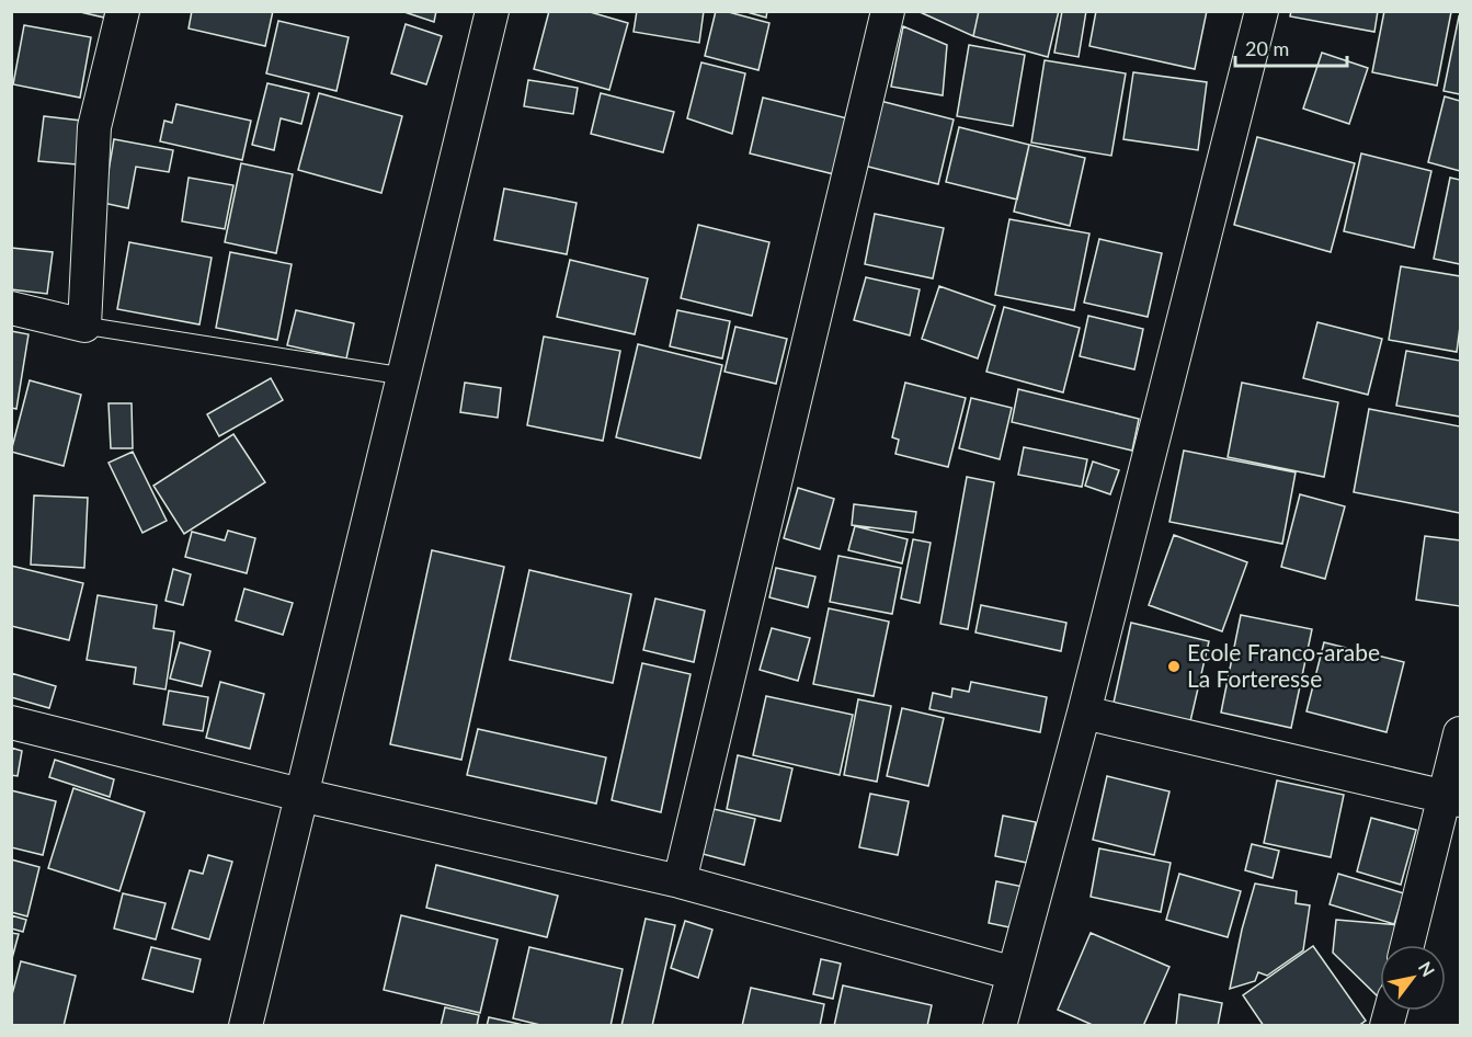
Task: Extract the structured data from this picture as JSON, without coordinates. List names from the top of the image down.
{
  "places": ["Ecole Franco-arabe La Forteresse"],
  "scale_bar": "20 m",
  "north": "top right"
}
